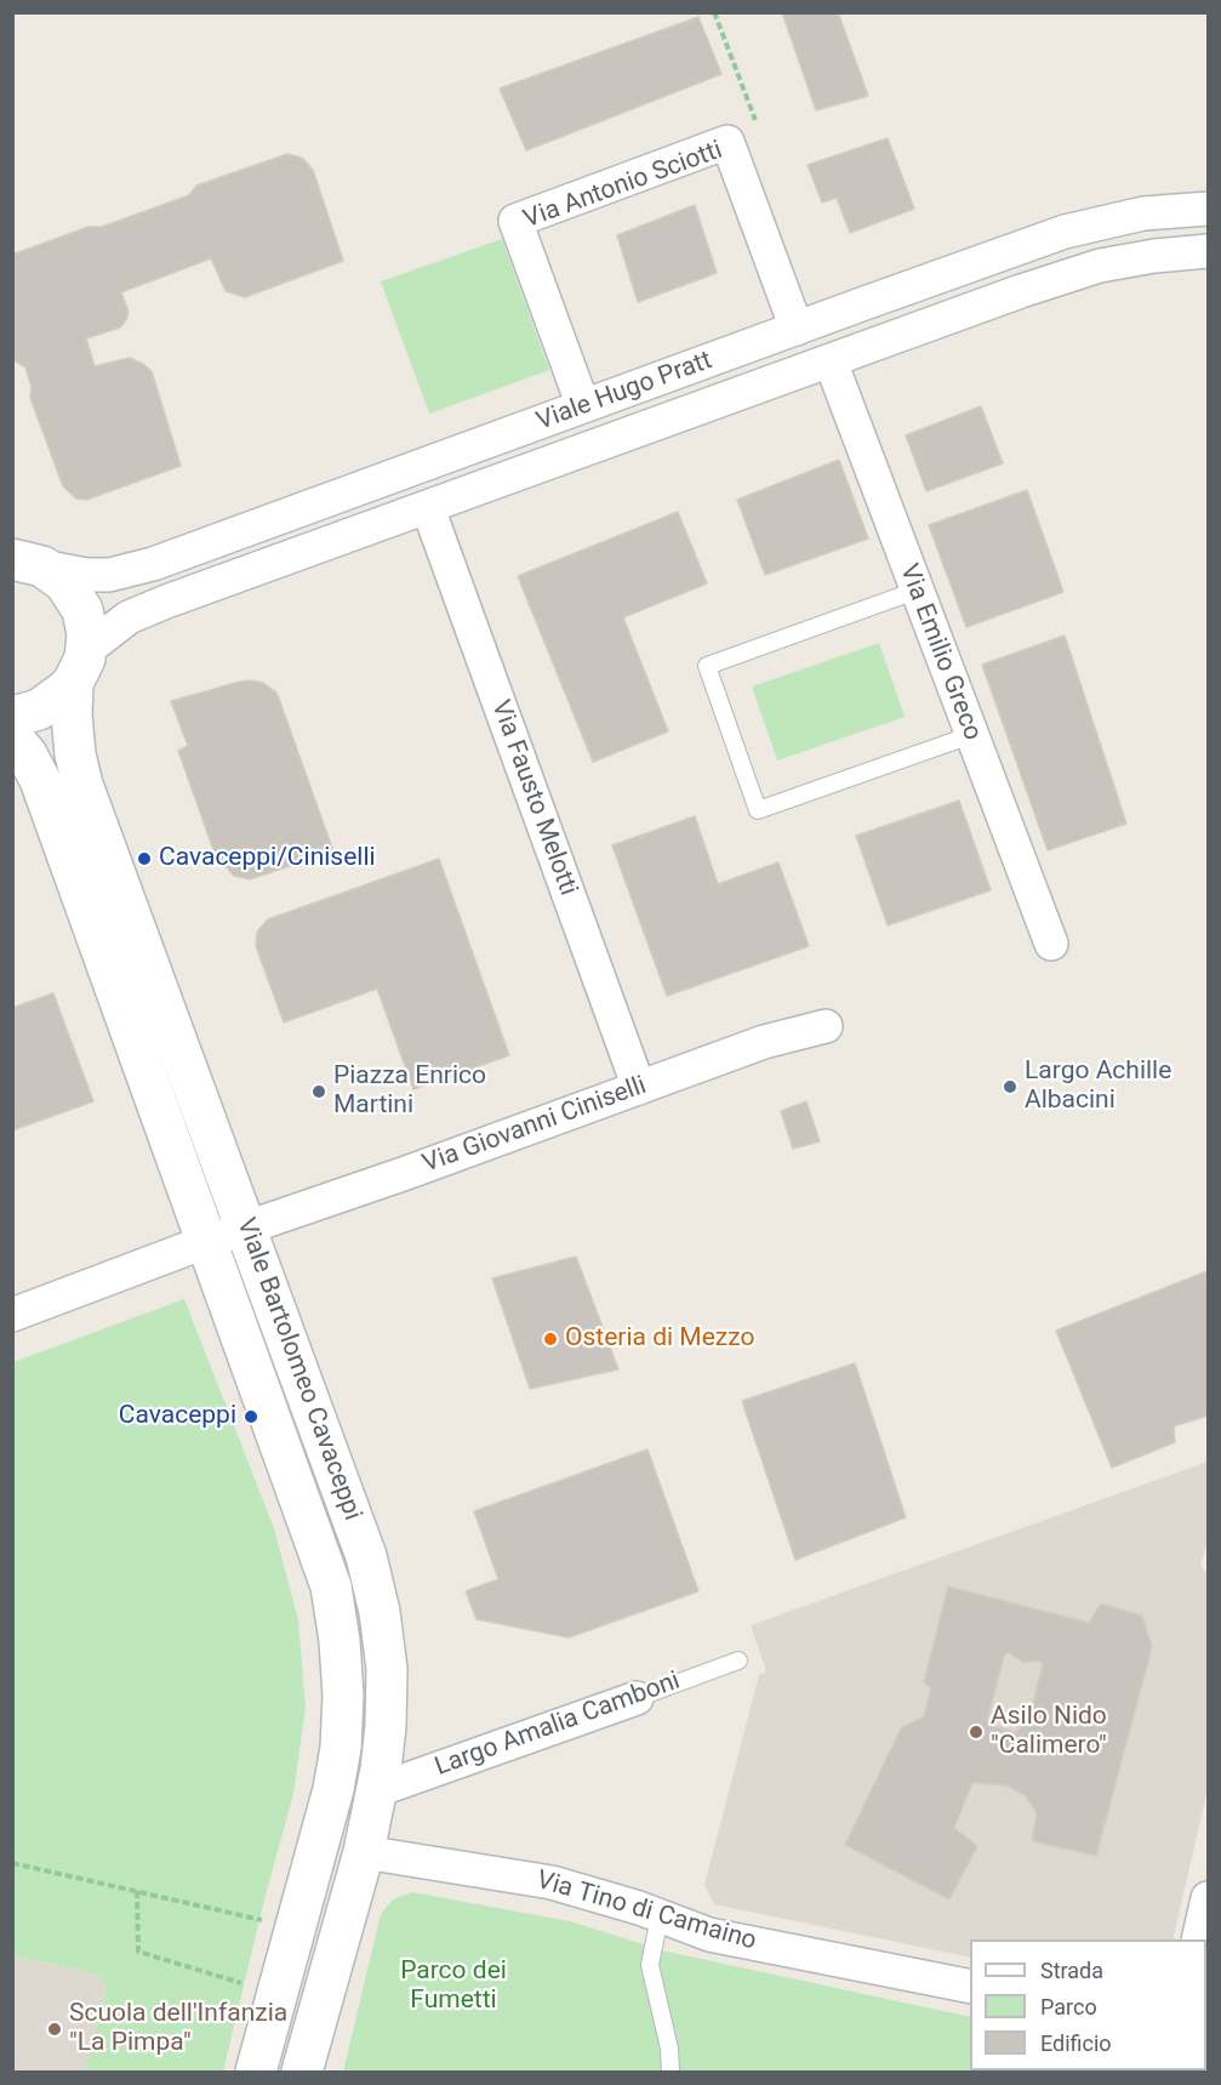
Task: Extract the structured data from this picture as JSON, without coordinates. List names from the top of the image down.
{
  "streets": {
    "street": [
      "Via Antonio Sciotti",
      "Viale Hugo Pratt",
      "Via Emilio Greco",
      "Via Fausto Melotti",
      "Via Giovanni Ciniselli",
      "Viale Bartolomeo Cavaceppi",
      "Largo Amalia Camboni",
      "Via Tino di Camaino"
    ]
  },
  "crossings": [
    ["Via Antonio Sciotti", "Viale Hugo Pratt"],
    ["Viale Hugo Pratt", "Via Emilio Greco"],
    ["Viale Hugo Pratt", "Via Fausto Melotti"],
    ["Viale Hugo Pratt", "Viale Bartolomeo Cavaceppi"],
    ["Via Fausto Melotti", "Via Giovanni Ciniselli"],
    ["Via Giovanni Ciniselli", "Viale Bartolomeo Cavaceppi"],
    ["Viale Bartolomeo Cavaceppi", "Largo Amalia Camboni"],
    ["Viale Bartolomeo Cavaceppi", "Via Tino di Camaino"]
  ],
  "parks": ["Parco dei Fumetti"],
  "places": [
    "Cavaceppi/Ciniselli",
    "Largo Achille Albacini",
    "Piazza Enrico Martini",
    "Osteria di Mezzo",
    "Cavaceppi",
    "Asilo Nido \"Calimero\"",
    "Scuola dell'Infanzia \"La Pimpa\""
  ],
  "legend": ["Strada", "Parco", "Edificio"]
}
